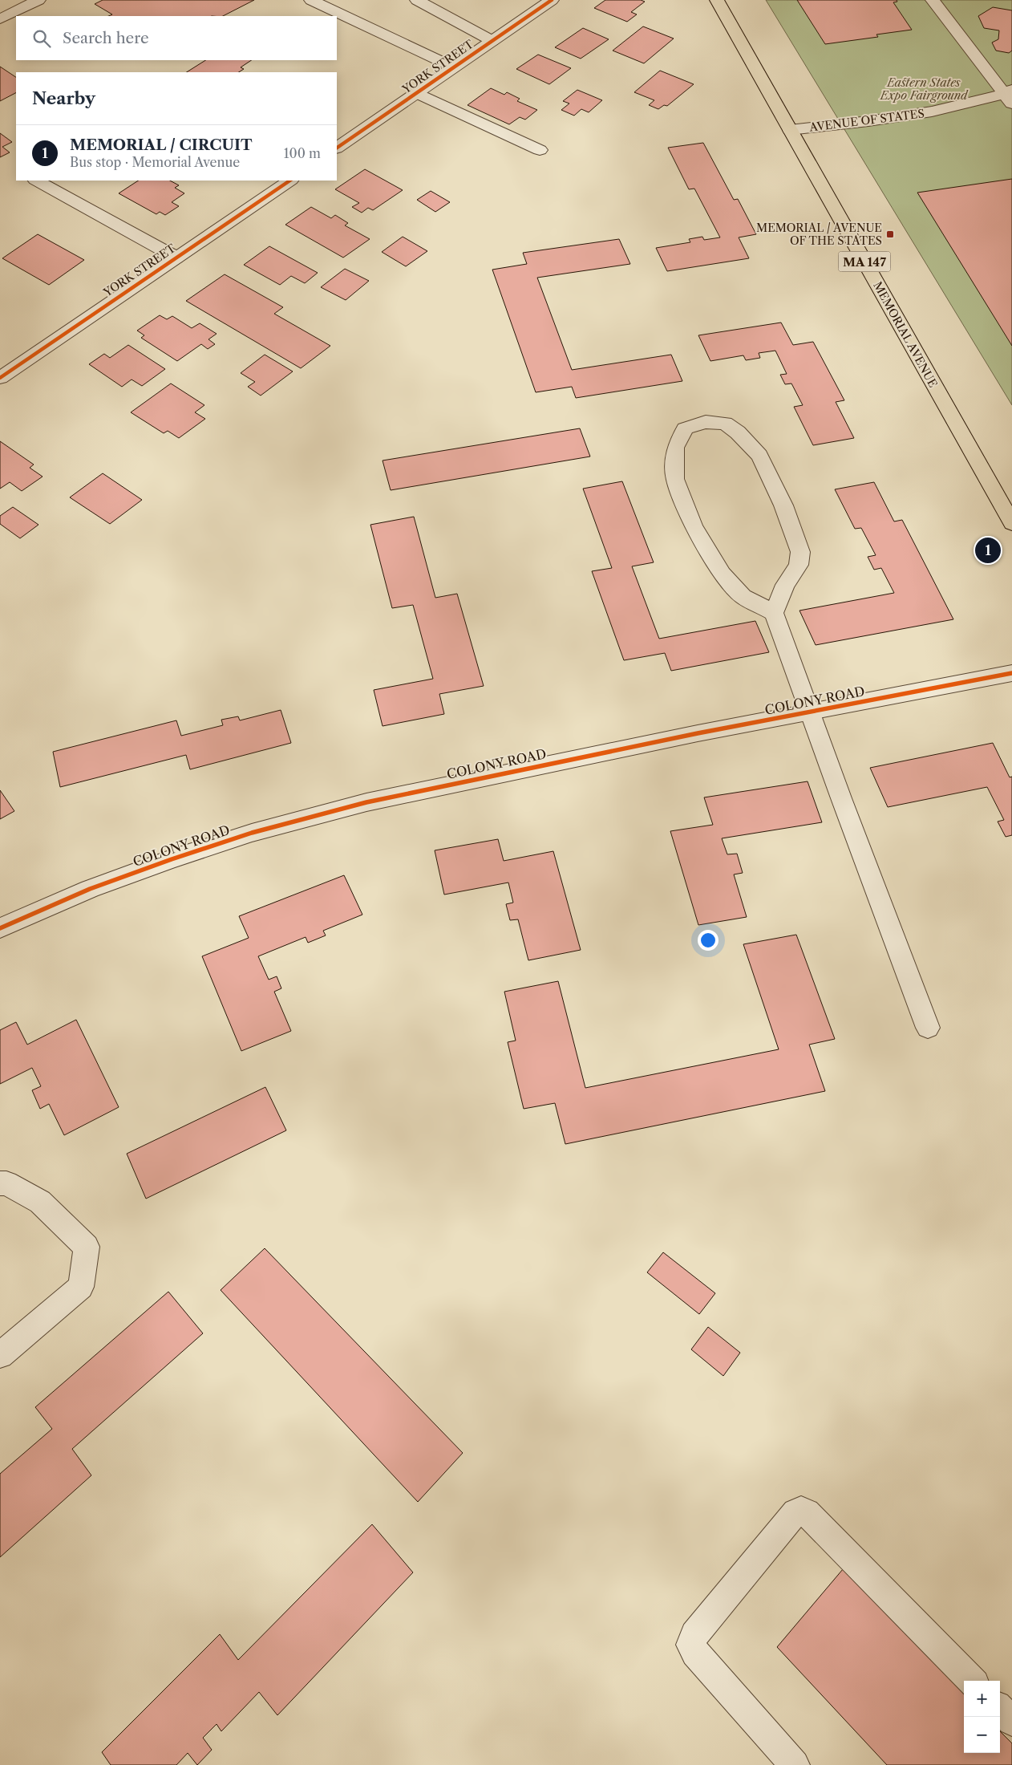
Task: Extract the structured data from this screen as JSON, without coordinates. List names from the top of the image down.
{
  "streets": {
    "main road": ["MA 147", "MEMORIAL AVENUE"],
    "street": ["YORK STREET", "AVENUE OF STATES", "COLONY ROAD"]
  },
  "crossings": [
    ["AVENUE OF STATES", "MEMORIAL AVENUE"]
  ],
  "parks": ["Eastern States Expo Fairground"],
  "places": {
    "transit": ["MEMORIAL / AVENUE OF THE STATES"]
  },
  "page": {
    "search": "Search here",
    "heading": "Nearby",
    "list": [
      {
        "mark": "1",
        "name": "MEMORIAL / CIRCUIT",
        "note": "Bus stop · Memorial Avenue",
        "value": "100 m"
      }
    ],
    "pins": "1",
    "map_buttons": ["+", "−"]
  }
}
